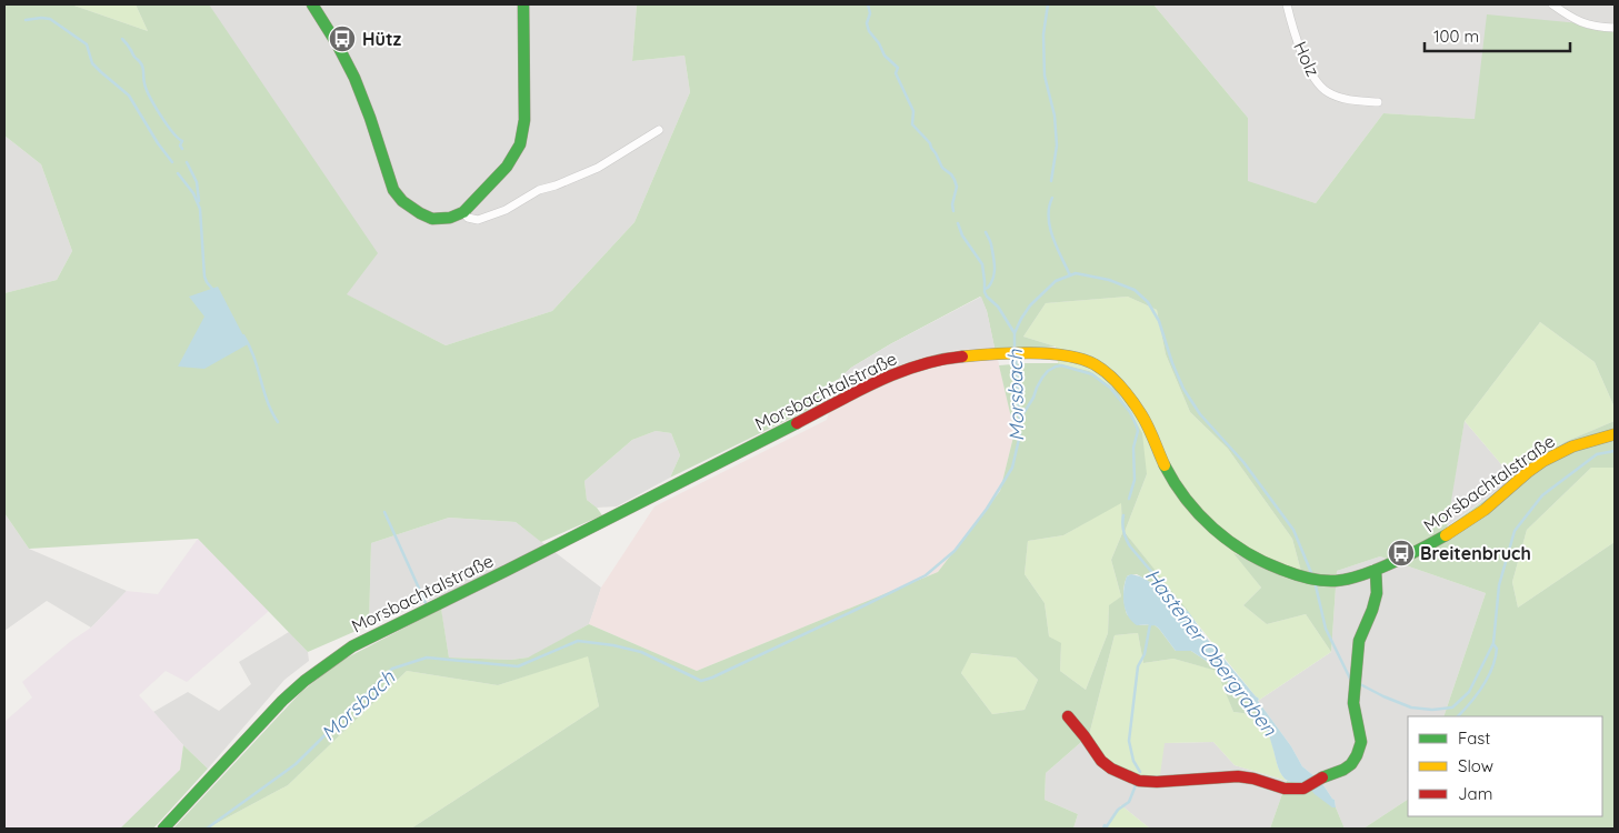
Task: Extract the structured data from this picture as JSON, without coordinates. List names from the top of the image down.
{
  "streets": {
    "main road": ["Morsbachtalstraße"],
    "street": ["Holz"]
  },
  "water": ["Morsbach", "Hastener Obergraben"],
  "places": {
    "bus stop": ["Hütz", "Breitenbruch"]
  },
  "legend": ["Fast", "Slow", "Jam"],
  "scale_bar": "100 m"
}
